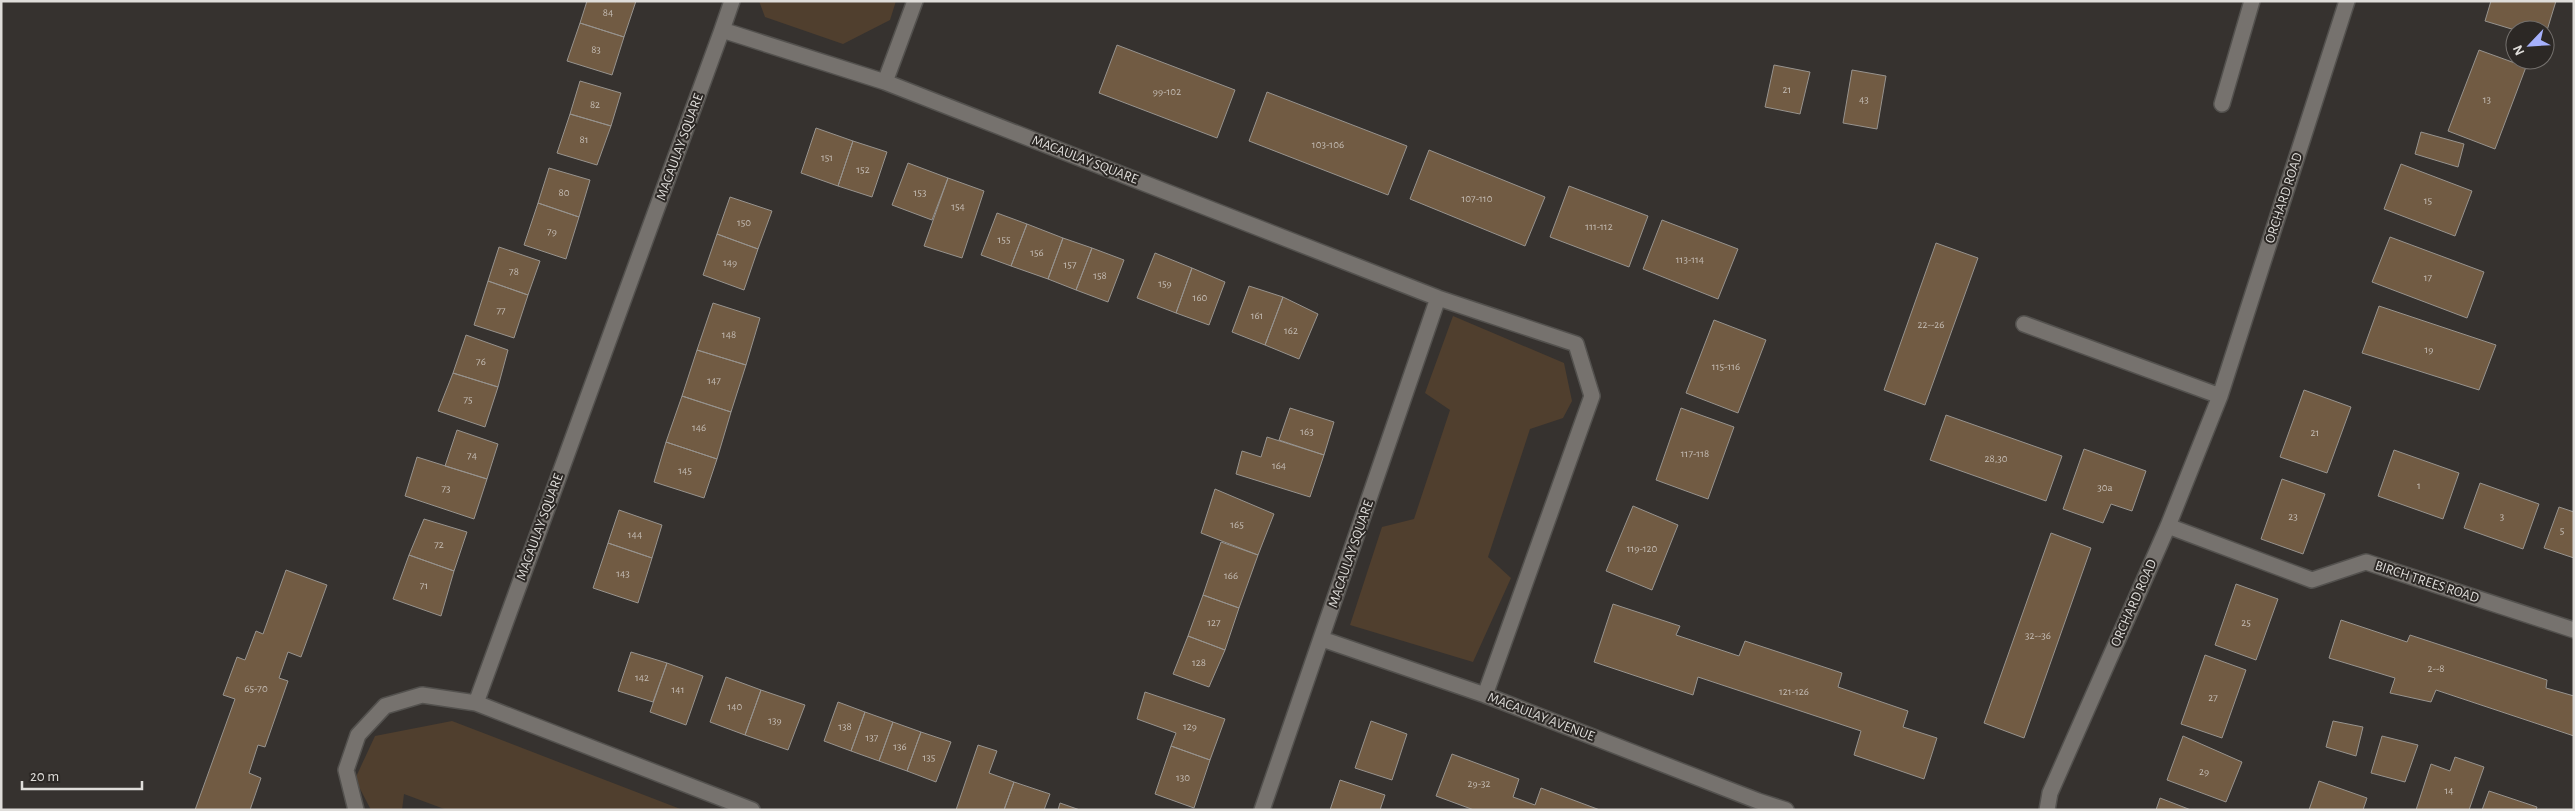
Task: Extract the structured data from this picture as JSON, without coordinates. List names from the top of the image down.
{
  "streets": {
    "street": [
      "MACAULAY SQUARE",
      "ORCHARD ROAD",
      "BIRCH TREES ROAD",
      "MACAULAY AVENUE"
    ]
  },
  "crossings": [
    ["MACAULAY SQUARE", "MACAULAY AVENUE"],
    ["ORCHARD ROAD", "BIRCH TREES ROAD"]
  ],
  "house_numbers": [
    "84",
    "83",
    "21",
    "99-102",
    "43",
    "13",
    "82",
    "81",
    "103-106",
    "151",
    "152",
    "80",
    "153",
    "107-110",
    "15",
    "154",
    "150",
    "111-112",
    "79",
    "155",
    "156",
    "113-114",
    "149",
    "157",
    "78",
    "158",
    "17",
    "159",
    "160",
    "77",
    "161",
    "22--26",
    "162",
    "148",
    "19",
    "76",
    "115-116",
    "147",
    "75",
    "146",
    "163",
    "21",
    "117-118",
    "74",
    "28,30",
    "164",
    "145",
    "1",
    "30a",
    "73",
    "23",
    "3",
    "165",
    "5",
    "144",
    "72",
    "119-120",
    "143",
    "166",
    "71",
    "127",
    "25",
    "32--36",
    "128",
    "2--8",
    "142",
    "65-70",
    "141",
    "121-126",
    "27",
    "140",
    "139",
    "138",
    "129",
    "137",
    "136",
    "135",
    "29",
    "130",
    "29-32",
    "14"
  ],
  "scale_bar": "20 m",
  "north": "bottom left"
}
